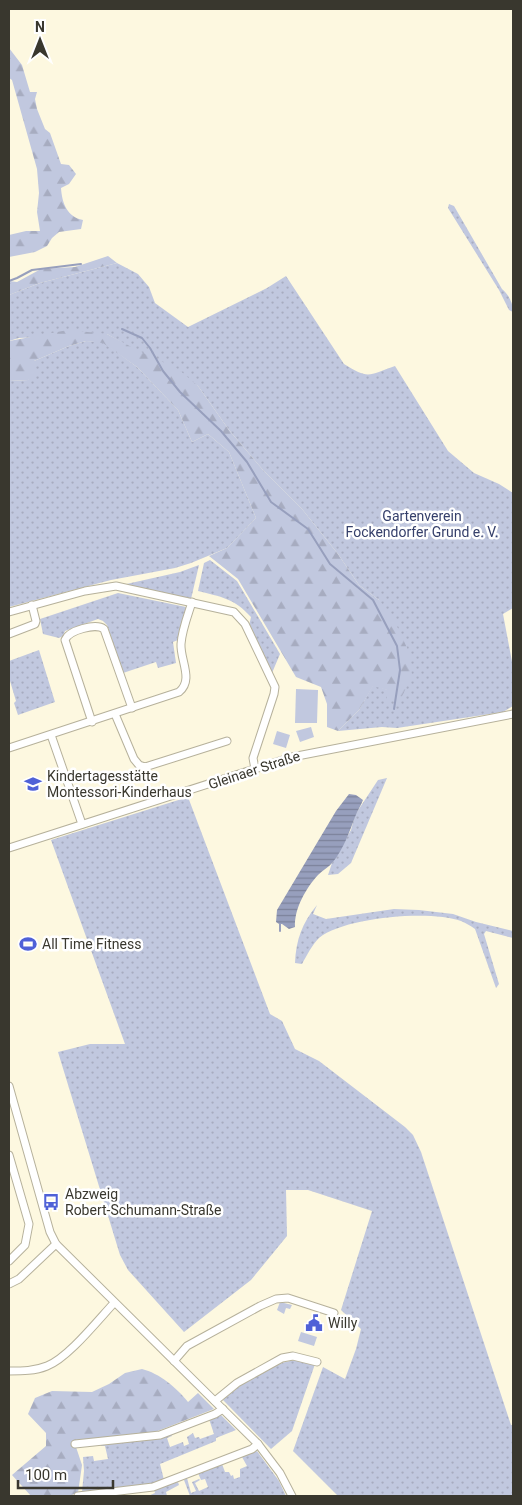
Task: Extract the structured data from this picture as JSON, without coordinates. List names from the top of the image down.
{
  "streets": {
    "street": ["Gleinaer Straße"]
  },
  "parks": ["Gartenverein Fockendorfer Grund e. V."],
  "places": {
    "school or university": ["Kindertagesstätte Montessori-Kinderhaus"],
    "sports": ["All Time Fitness"],
    "bus stop": ["Abzweig Robert-Schumann-Straße"],
    "public building": ["Willy"]
  },
  "scale_bar": "100 m",
  "north": "top"
}
